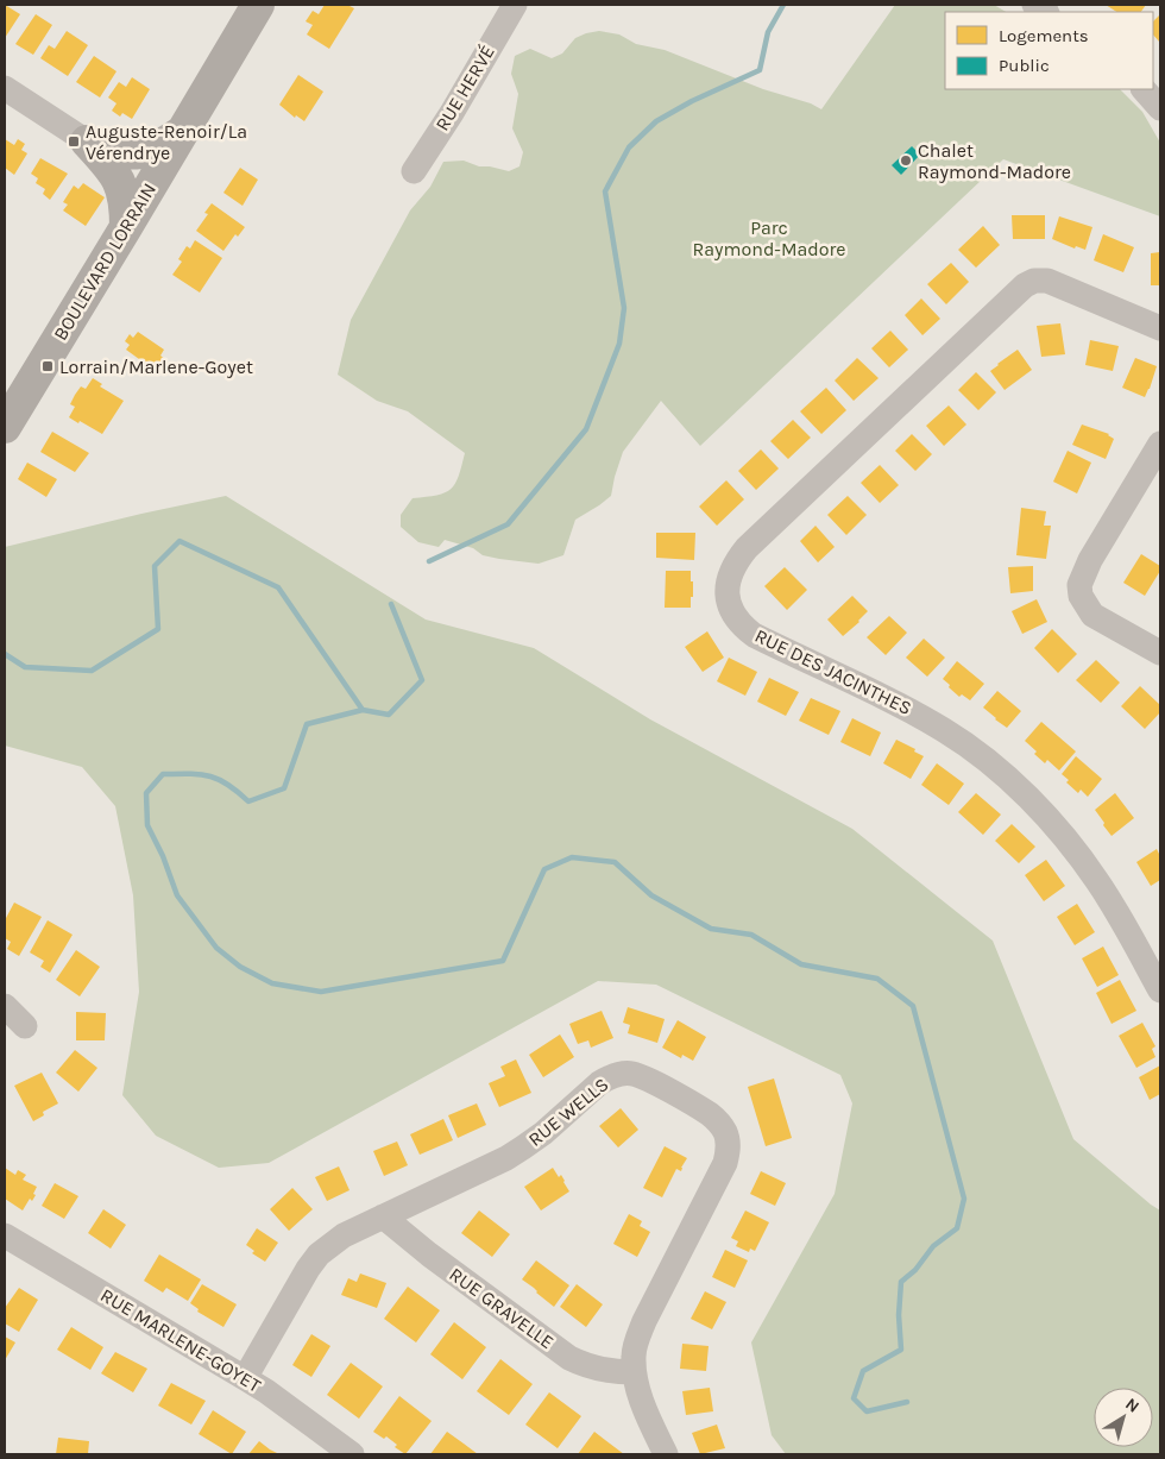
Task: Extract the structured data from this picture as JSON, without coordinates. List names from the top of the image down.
{
  "streets": {
    "main road": ["BOULEVARD LORRAIN"],
    "street": [
      "RUE HERVÉ",
      "RUE DES JACINTHES",
      "RUE WELLS",
      "RUE GRAVELLE",
      "RUE MARLENE-GOYET"
    ]
  },
  "crossings": [
    ["RUE WELLS", "RUE GRAVELLE"],
    ["RUE WELLS", "RUE MARLENE-GOYET"]
  ],
  "parks": ["Parc Raymond-Madore"],
  "places": {
    "transit": ["Auguste-Renoir/La Vérendrye", "Lorrain/Marlene-Goyet"],
    "other": ["Chalet Raymond-Madore"]
  },
  "legend": ["Logements", "Public"],
  "north": "top right"
}
